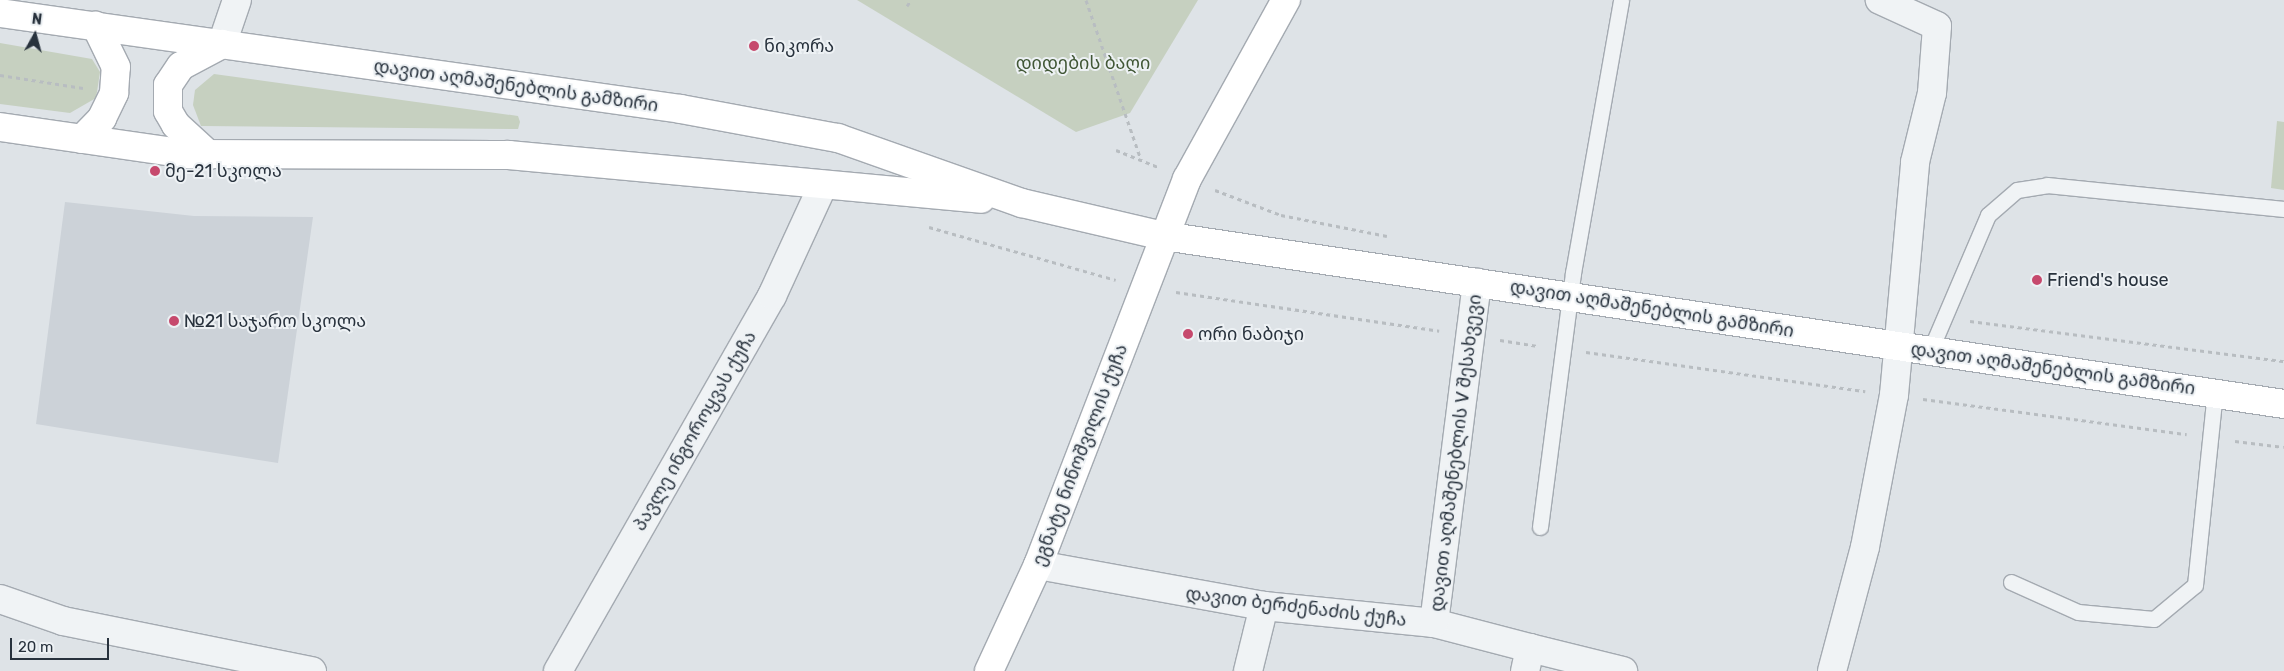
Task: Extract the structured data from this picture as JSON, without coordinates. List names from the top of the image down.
{
  "streets": {
    "main road": ["დავით აღმაშენებლის გამზირი", "ეგნატე ნინოშვილის ქუჩა"],
    "street": ["პავლე ინგოროყვას ქუჩა", "დავით აღმაშენებლის V შესახვევი", "დავით ბერძენაძის ქუჩა"]
  },
  "crossings": [
    ["დავით აღმაშენებლის გამზირი", "პავლე ინგოროყვას ქუჩა"],
    ["დავით აღმაშენებლის გამზირი", "დავით აღმაშენებლის V შესახვევი"],
    ["დავით აღმაშენებლის გამზირი", "ეგნატე ნინოშვილის ქუჩა"],
    ["დავით აღმაშენებლის V შესახვევი", "დავით ბერძენაძის ქუჩა"],
    ["ეგნატე ნინოშვილის ქუჩა", "დავით ბერძენაძის ქუჩა"]
  ],
  "parks": ["დიდების ბაღი"],
  "places": [
    "ნიკორა",
    "მე-21 სკოლა",
    "Friend's house",
    "№21 საჯარო სკოლა",
    "ორი ნაბიჯი"
  ],
  "scale_bar": "20 m",
  "north": "top"
}
